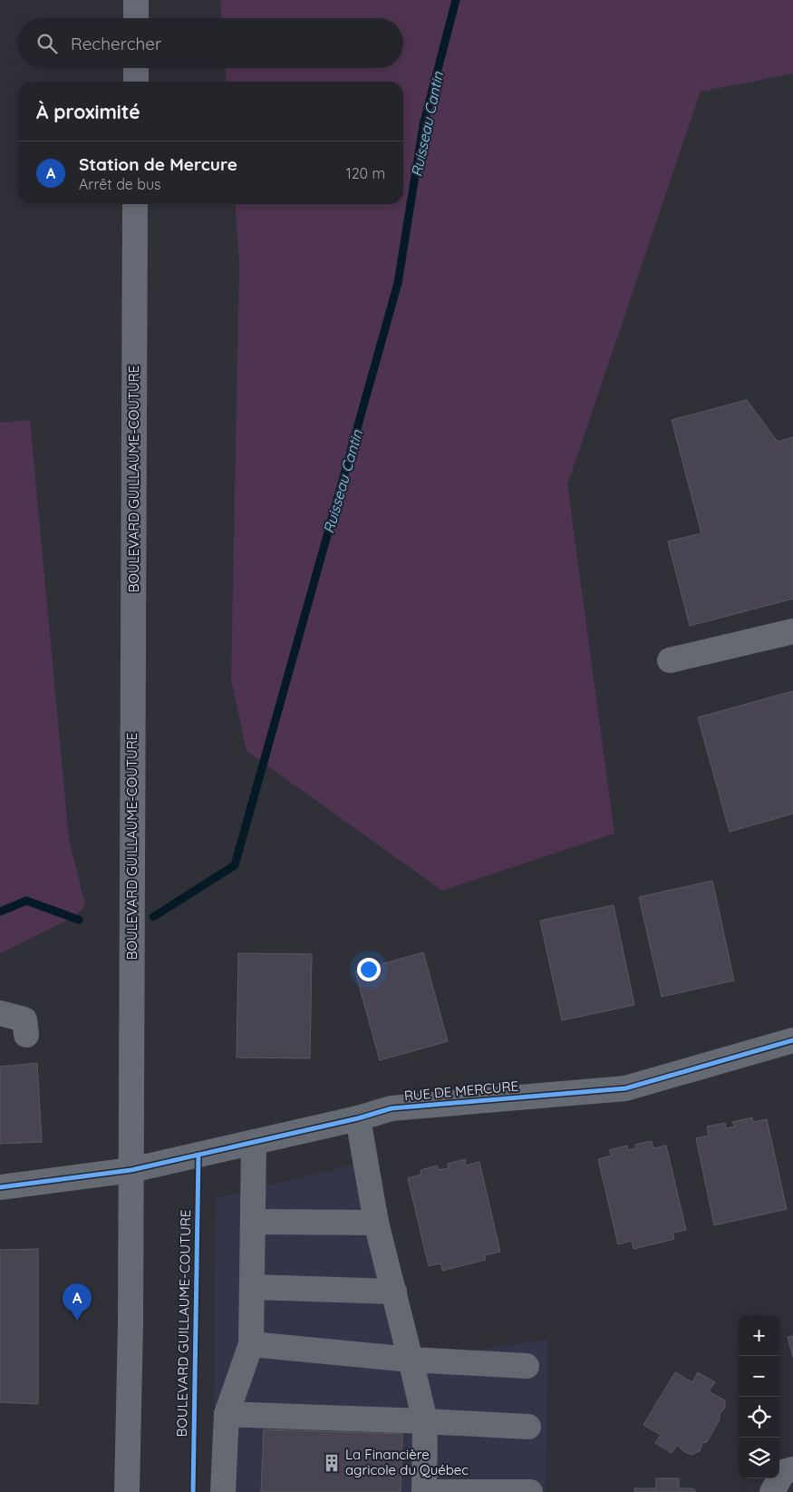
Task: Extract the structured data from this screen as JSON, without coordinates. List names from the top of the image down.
{
  "streets": {
    "main road": ["BOULEVARD GUILLAUME-COUTURE"],
    "street": ["RUE DE MERCURE"]
  },
  "crossings": [
    ["BOULEVARD GUILLAUME-COUTURE", "RUE DE MERCURE"]
  ],
  "water": ["Ruisseau Cantin"],
  "places": {
    "building": ["La Financière agricole du Québec"]
  },
  "page": {
    "search": "Rechercher",
    "heading": "À proximité",
    "list": [
      {
        "mark": "A",
        "name": "Station de Mercure",
        "note": "Arrêt de bus",
        "value": "120 m"
      }
    ],
    "pins": "A",
    "map_buttons": ["+", "−"]
  }
}
